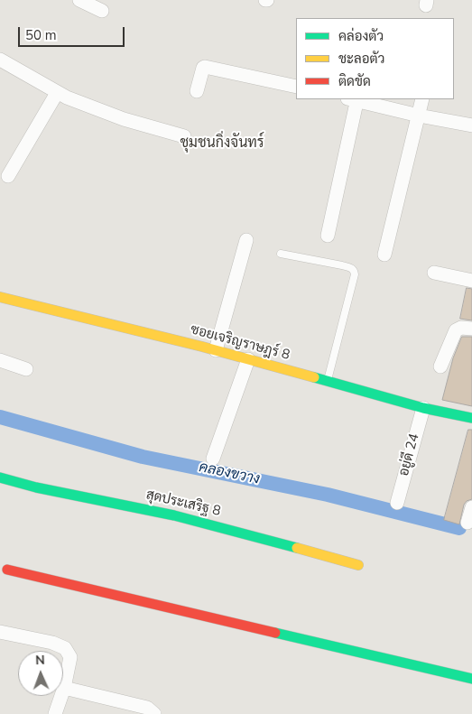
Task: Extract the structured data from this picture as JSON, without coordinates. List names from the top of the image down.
{
  "streets": {
    "street": ["ซอยเจริญราษฎร์ 8", "อยู่ดี 24", "สุดประเสริฐ 8"]
  },
  "crossings": [
    ["ซอยเจริญราษฎร์ 8", "อยู่ดี 24"]
  ],
  "districts": ["ชุมชนกิ่งจันทร์"],
  "water": ["คลองขวาง"],
  "legend": ["คล่องตัว", "ชะลอตัว", "ติดขัด"],
  "scale_bar": "50 m",
  "north": "top"
}
